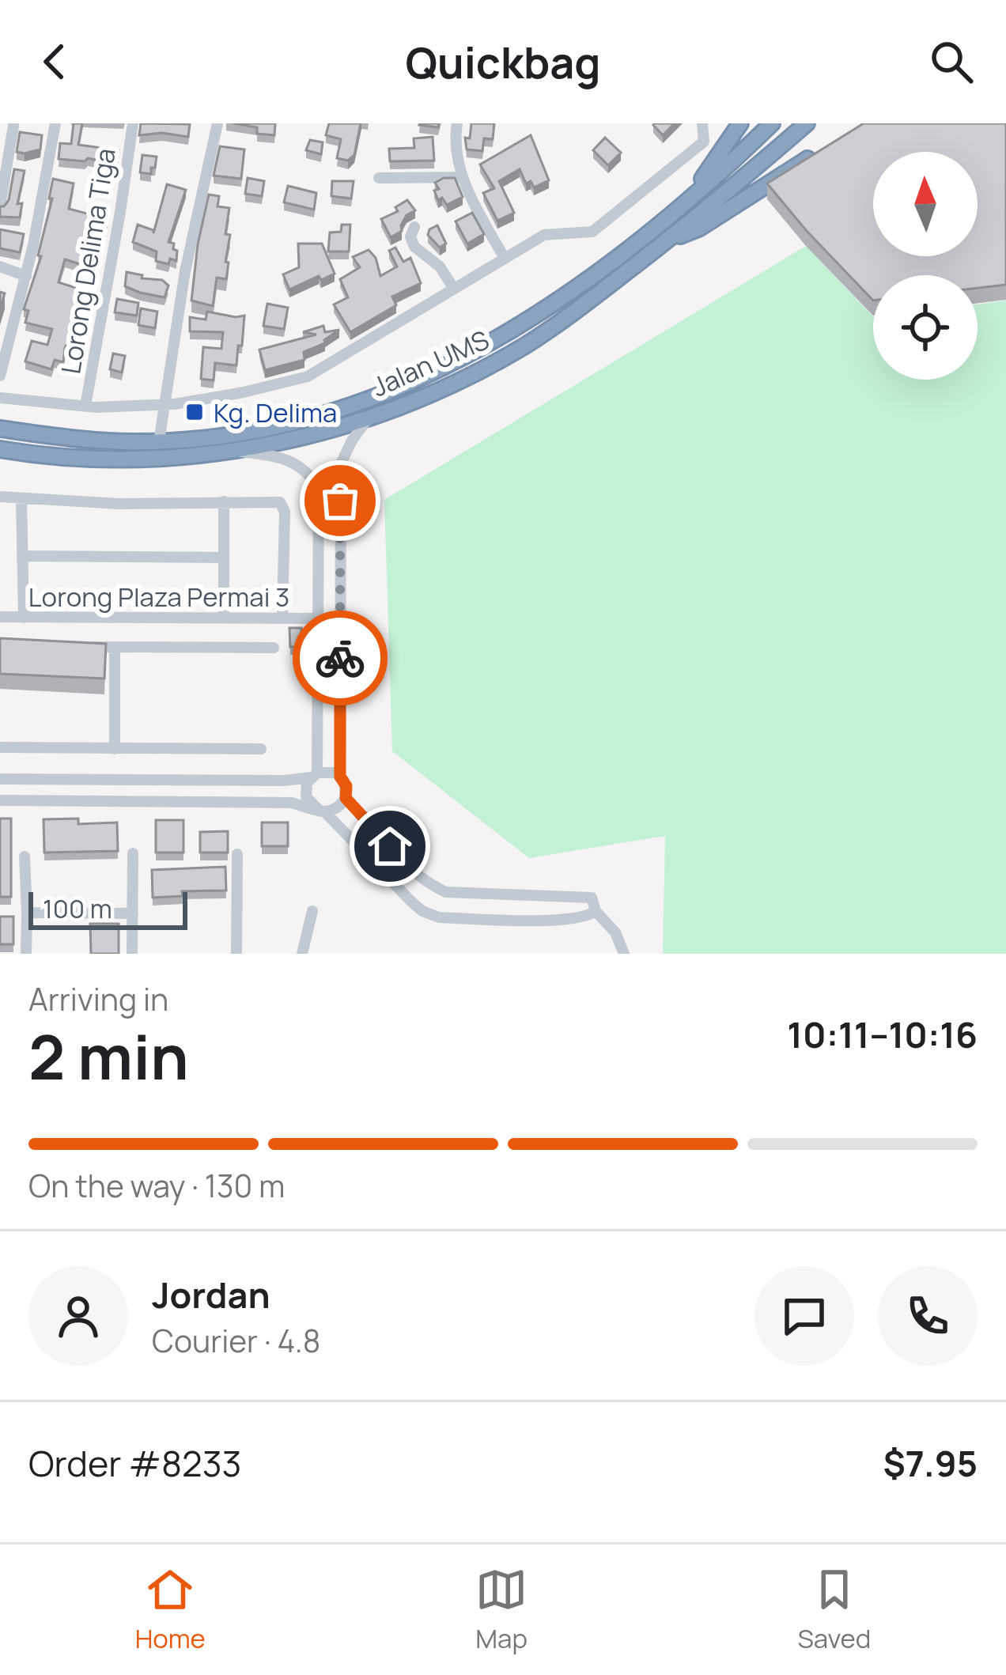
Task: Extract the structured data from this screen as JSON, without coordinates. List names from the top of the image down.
{
  "streets": {
    "highway": ["Jalan UMS"],
    "street": ["Lorong Delima Tiga", "Lorong Plaza Permai 3"]
  },
  "places": {
    "transit": ["Kg. Delima"]
  },
  "scale_bar": "100 m",
  "north": "top",
  "page": {
    "header": "Quickbag",
    "scale": "100 m",
    "heading": ["2 min", "Arriving in", "10:11–10:16"],
    "panel": [
      "Jordan",
      "Courier · 4.8",
      "Order #8233",
      "$7.95"
    ],
    "bar": "On the way · 130 m",
    "tabs": ["Home", "Map", "Saved"]
  }
}
